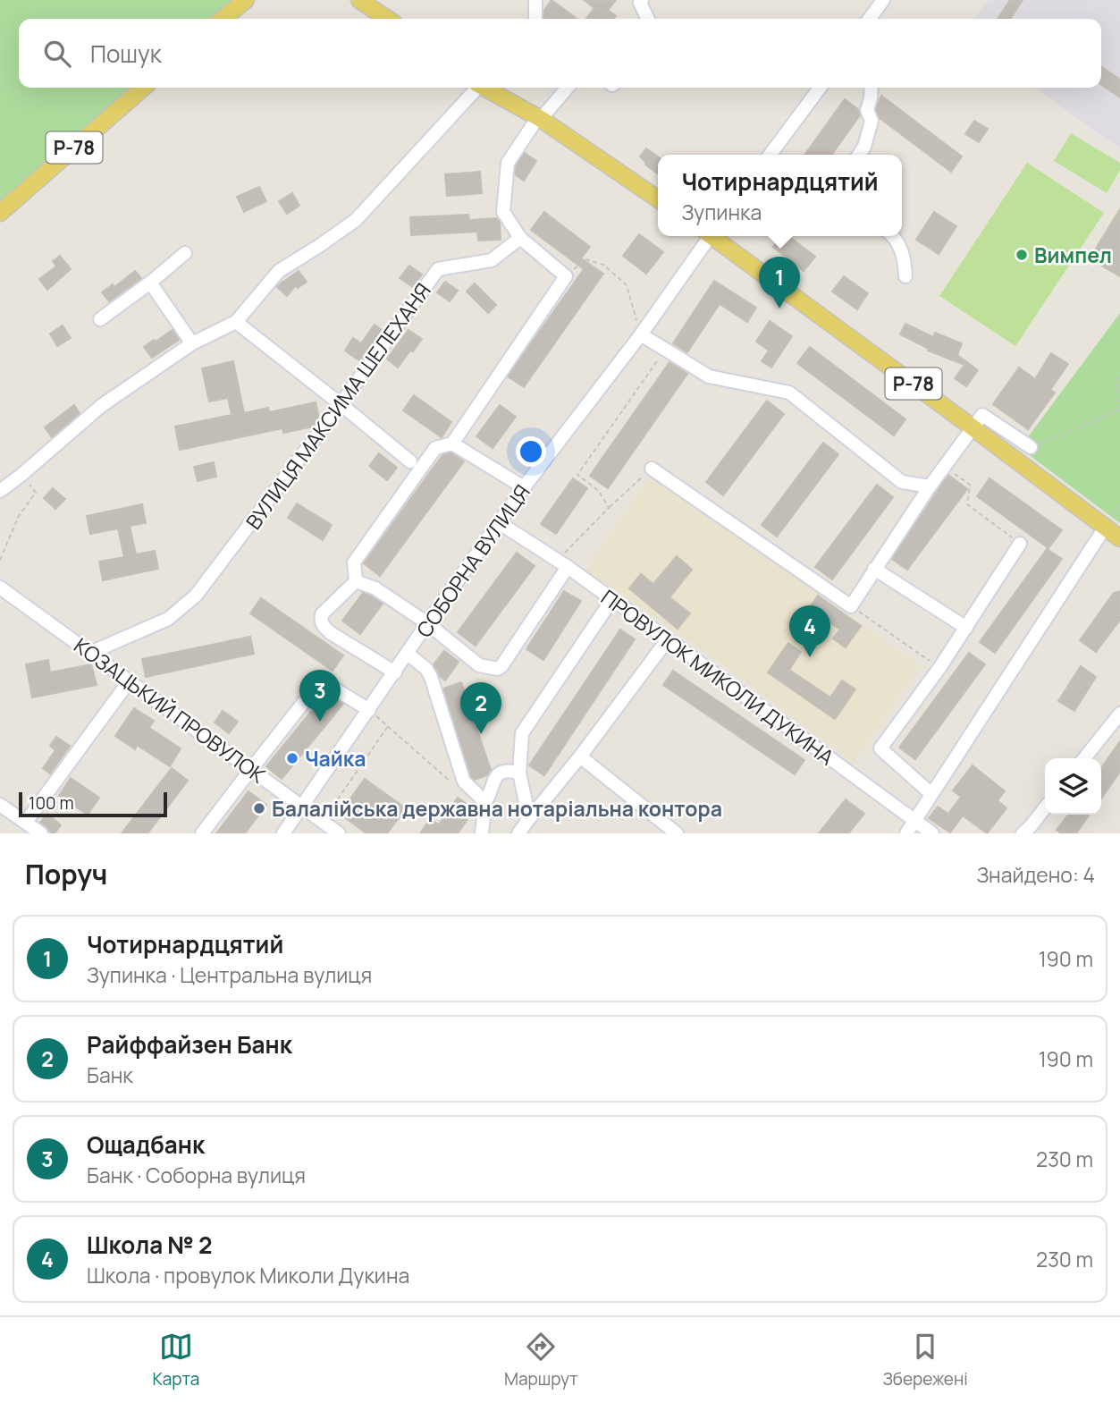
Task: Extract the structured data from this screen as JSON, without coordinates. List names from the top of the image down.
{
  "streets": {
    "main road": ["Р-78"],
    "street": [
      "ВУЛИЦЯ МАКСИМА ШЕЛЕХАНЯ",
      "СОБОРНА ВУЛИЦЯ",
      "ПРОВУЛОК МИКОЛИ ДУКИНА",
      "КОЗАЦЬКИЙ ПРОВУЛОК"
    ]
  },
  "crossings": [
    ["ВУЛИЦЯ МАКСИМА ШЕЛЕХАНЯ", "КОЗАЦЬКИЙ ПРОВУЛОК"],
    ["СОБОРНА ВУЛИЦЯ", "ПРОВУЛОК МИКОЛИ ДУКИНА"],
    ["СОБОРНА ВУЛИЦЯ", "КОЗАЦЬКИЙ ПРОВУЛОК"]
  ],
  "places": ["Вимпел", "Чайка", "Балалійська державна нотаріальна контора"],
  "scale_bar": "100 m",
  "page": {
    "search": "Пошук",
    "popup": ["Чотирнардцятий", "Зупинка"],
    "pins": [
      "1",
      "4",
      "3",
      "2"
    ],
    "scale": "100 m",
    "heading": ["Поруч", "Знайдено: 4"],
    "list": [
      {
        "mark": "1",
        "name": "Чотирнардцятий",
        "note": "Зупинка · Центральна вулиця",
        "value": "190 m"
      },
      {
        "mark": "2",
        "name": "Райффайзен Банк",
        "note": "Банк",
        "value": "190 m"
      },
      {
        "mark": "3",
        "name": "Ощадбанк",
        "note": "Банк · Соборна вулиця",
        "value": "230 m"
      },
      {
        "mark": "4",
        "name": "Школа № 2",
        "note": "Школа · провулок Миколи Дукина",
        "value": "230 m"
      }
    ],
    "nav": ["Карта", "Маршрут", "Збережені"]
  }
}
